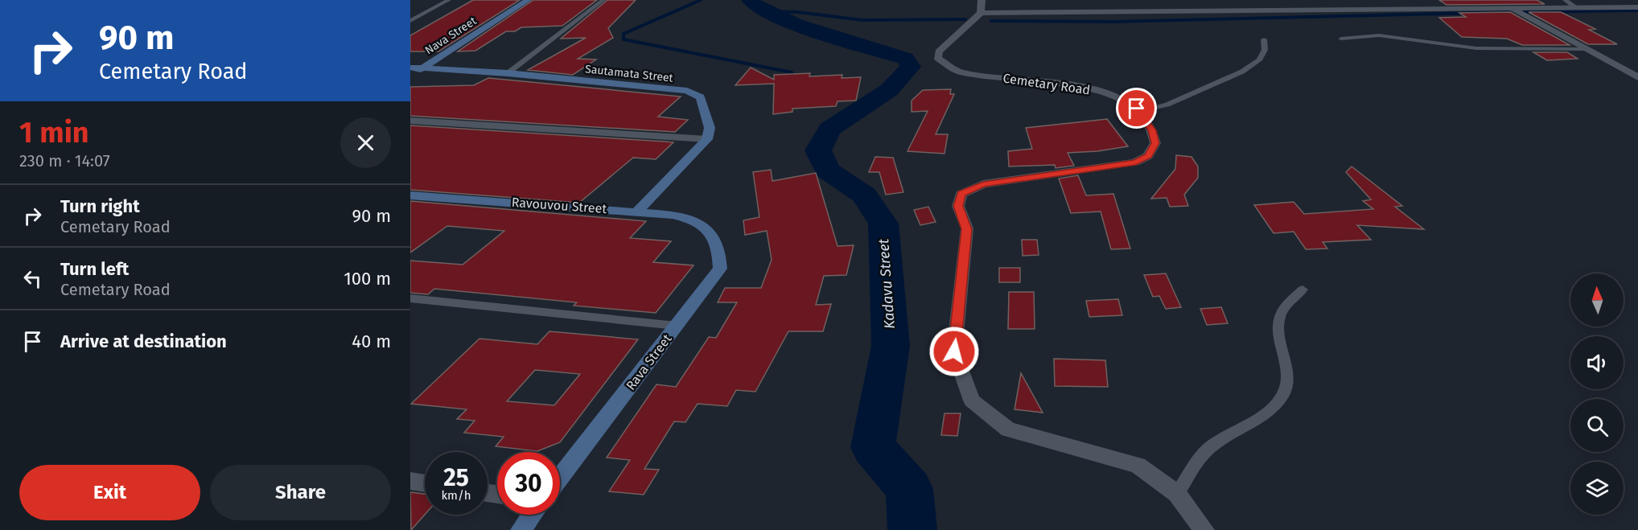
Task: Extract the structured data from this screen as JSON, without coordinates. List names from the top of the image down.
{
  "streets": {
    "street": [
      "Nava Street",
      "Sautamata Street",
      "Cemetary Road",
      "Ravouvou Street",
      "Rava Street"
    ]
  },
  "crossings": [
    ["Nava Street", "Sautamata Street"],
    ["Ravouvou Street", "Rava Street"]
  ],
  "water": ["Kadavu Street"],
  "north": "top",
  "page": {
    "turn": ["90 m", "Cemetary Road"],
    "heading": ["1 min", "230 m · 14:07"],
    "list": [
      {
        "name": "Turn right",
        "note": "Cemetary Road",
        "value": "90 m"
      },
      {
        "name": "Turn left",
        "note": "Cemetary Road",
        "value": "100 m"
      },
      {
        "name": "Arrive at destination",
        "value": "40 m"
      }
    ],
    "speed": "25 km/h",
    "limit": "30",
    "buttons": ["Exit", "Share"]
  }
}
